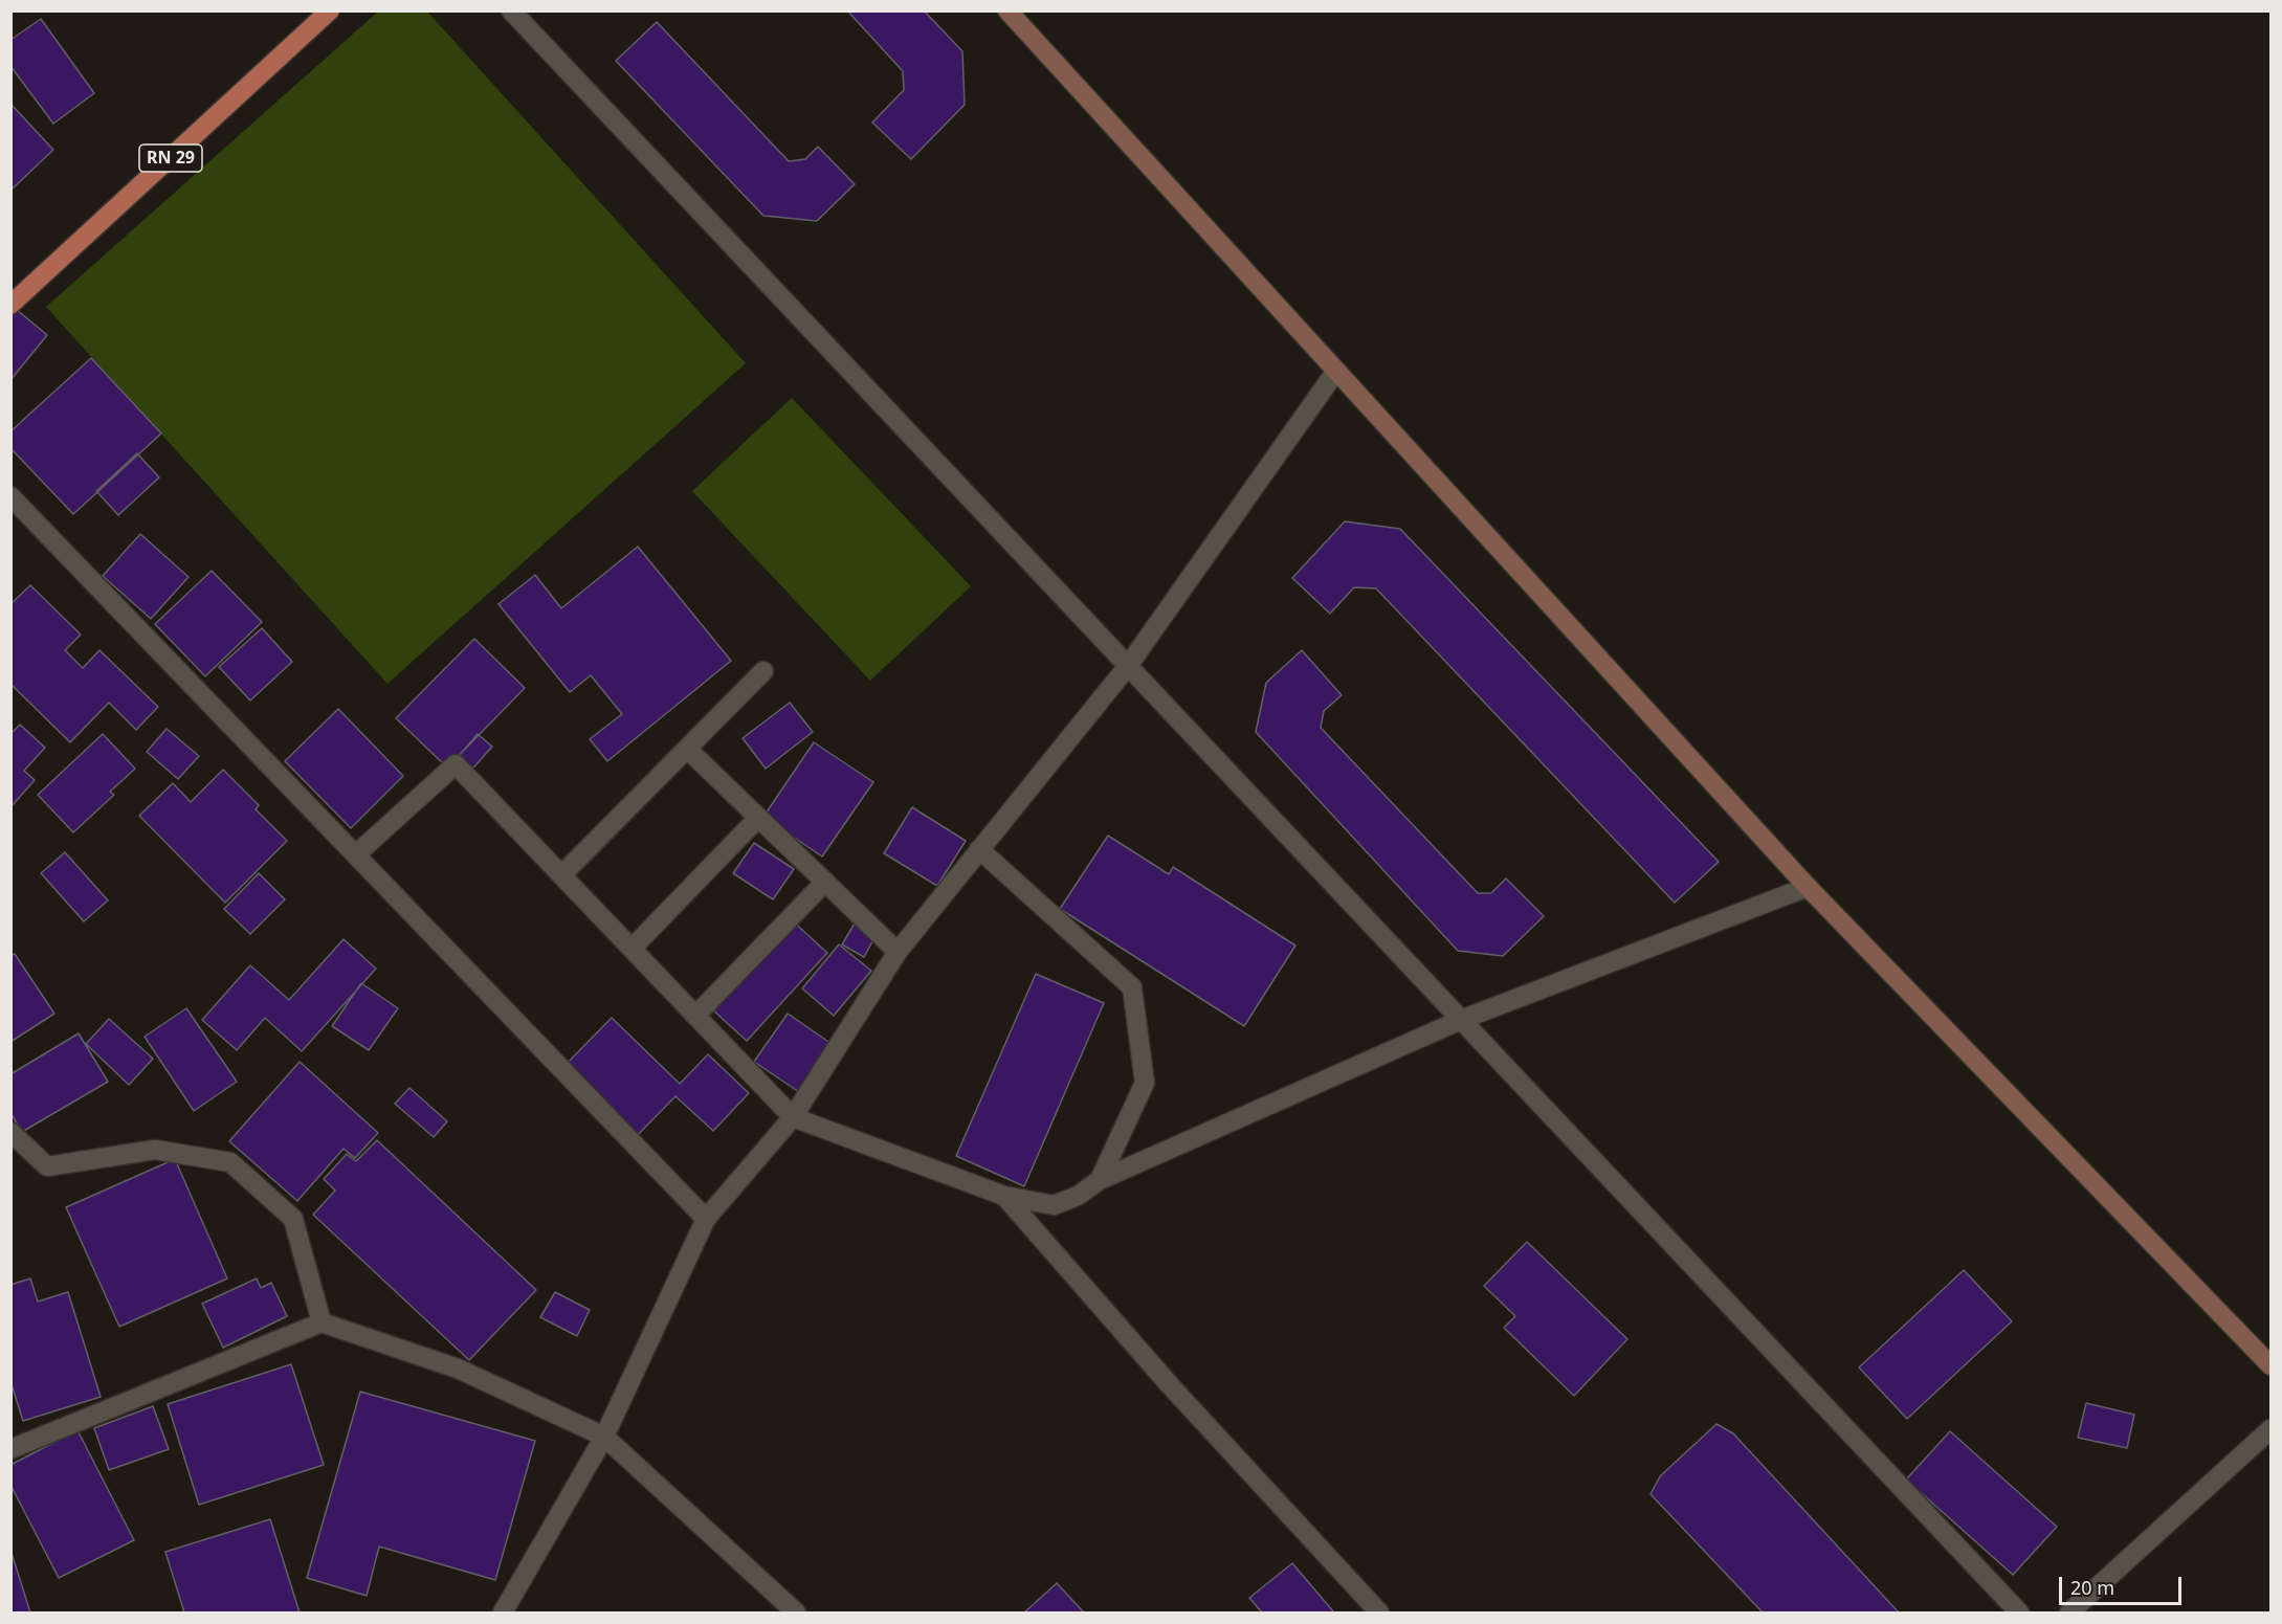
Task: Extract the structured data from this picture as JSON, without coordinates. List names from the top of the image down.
{
  "streets": {
    "main road": ["RN 29"]
  },
  "scale_bar": "20 m"
}
